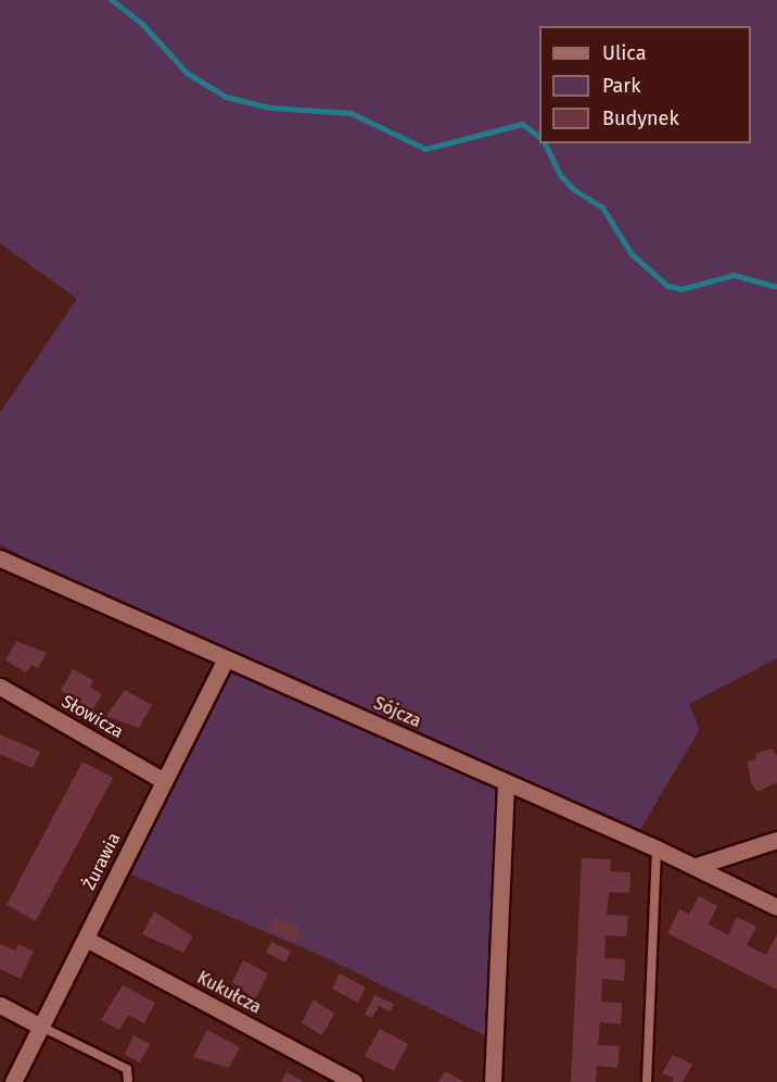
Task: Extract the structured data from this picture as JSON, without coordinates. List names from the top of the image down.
{
  "streets": {
    "street": [
      "Sójcza",
      "Słowicza",
      "Żurawia",
      "Kukułcza"
    ]
  },
  "crossings": [
    ["Sójcza", "Żurawia"],
    ["Słowicza", "Żurawia"],
    ["Żurawia", "Kukułcza"]
  ],
  "legend": ["Ulica", "Park", "Budynek"]
}
